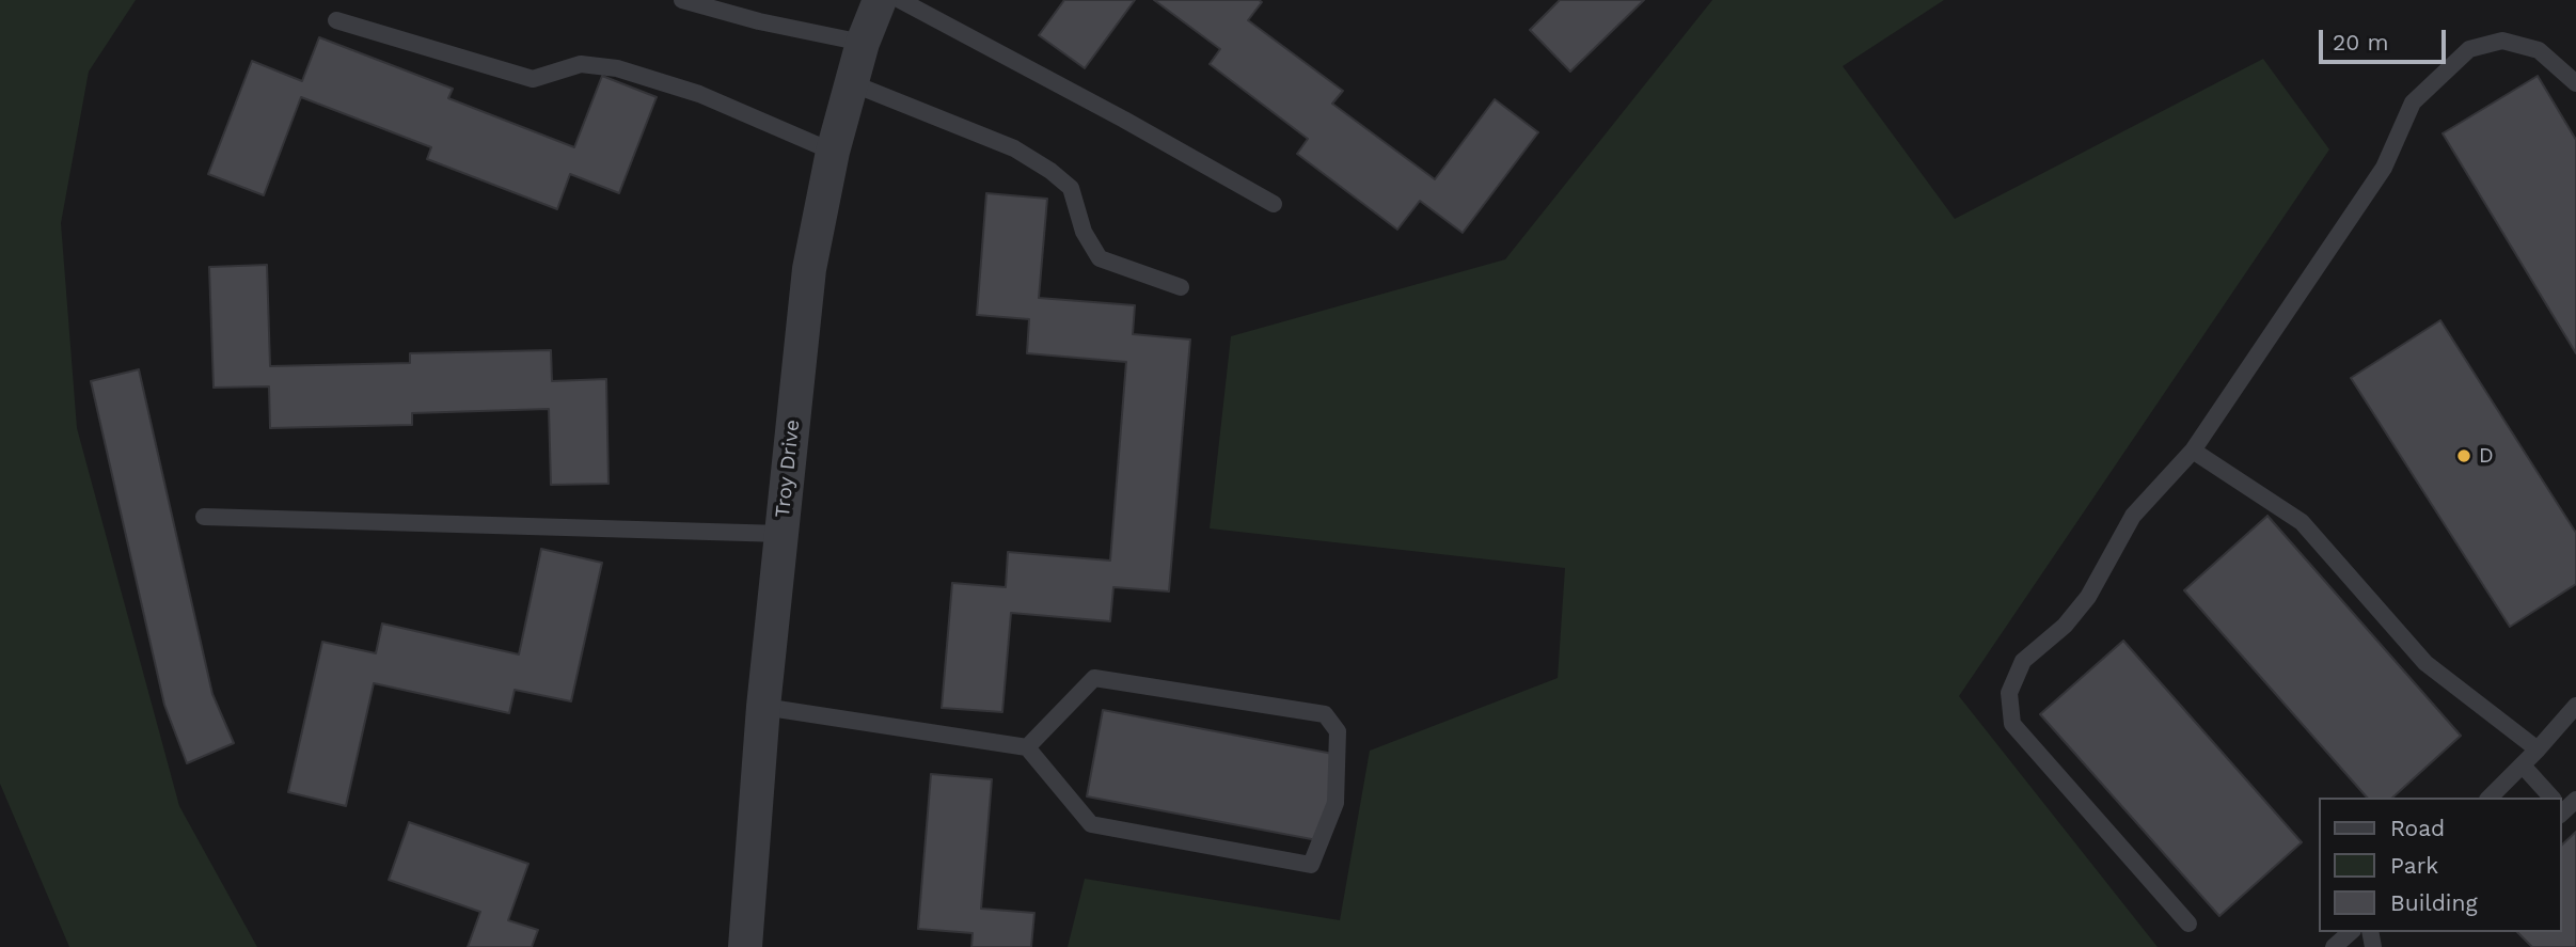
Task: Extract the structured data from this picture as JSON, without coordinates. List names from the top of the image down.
{
  "streets": {
    "street": ["Troy Drive"]
  },
  "places": ["D"],
  "legend": ["Road", "Park", "Building"],
  "scale_bar": "20 m"
}
